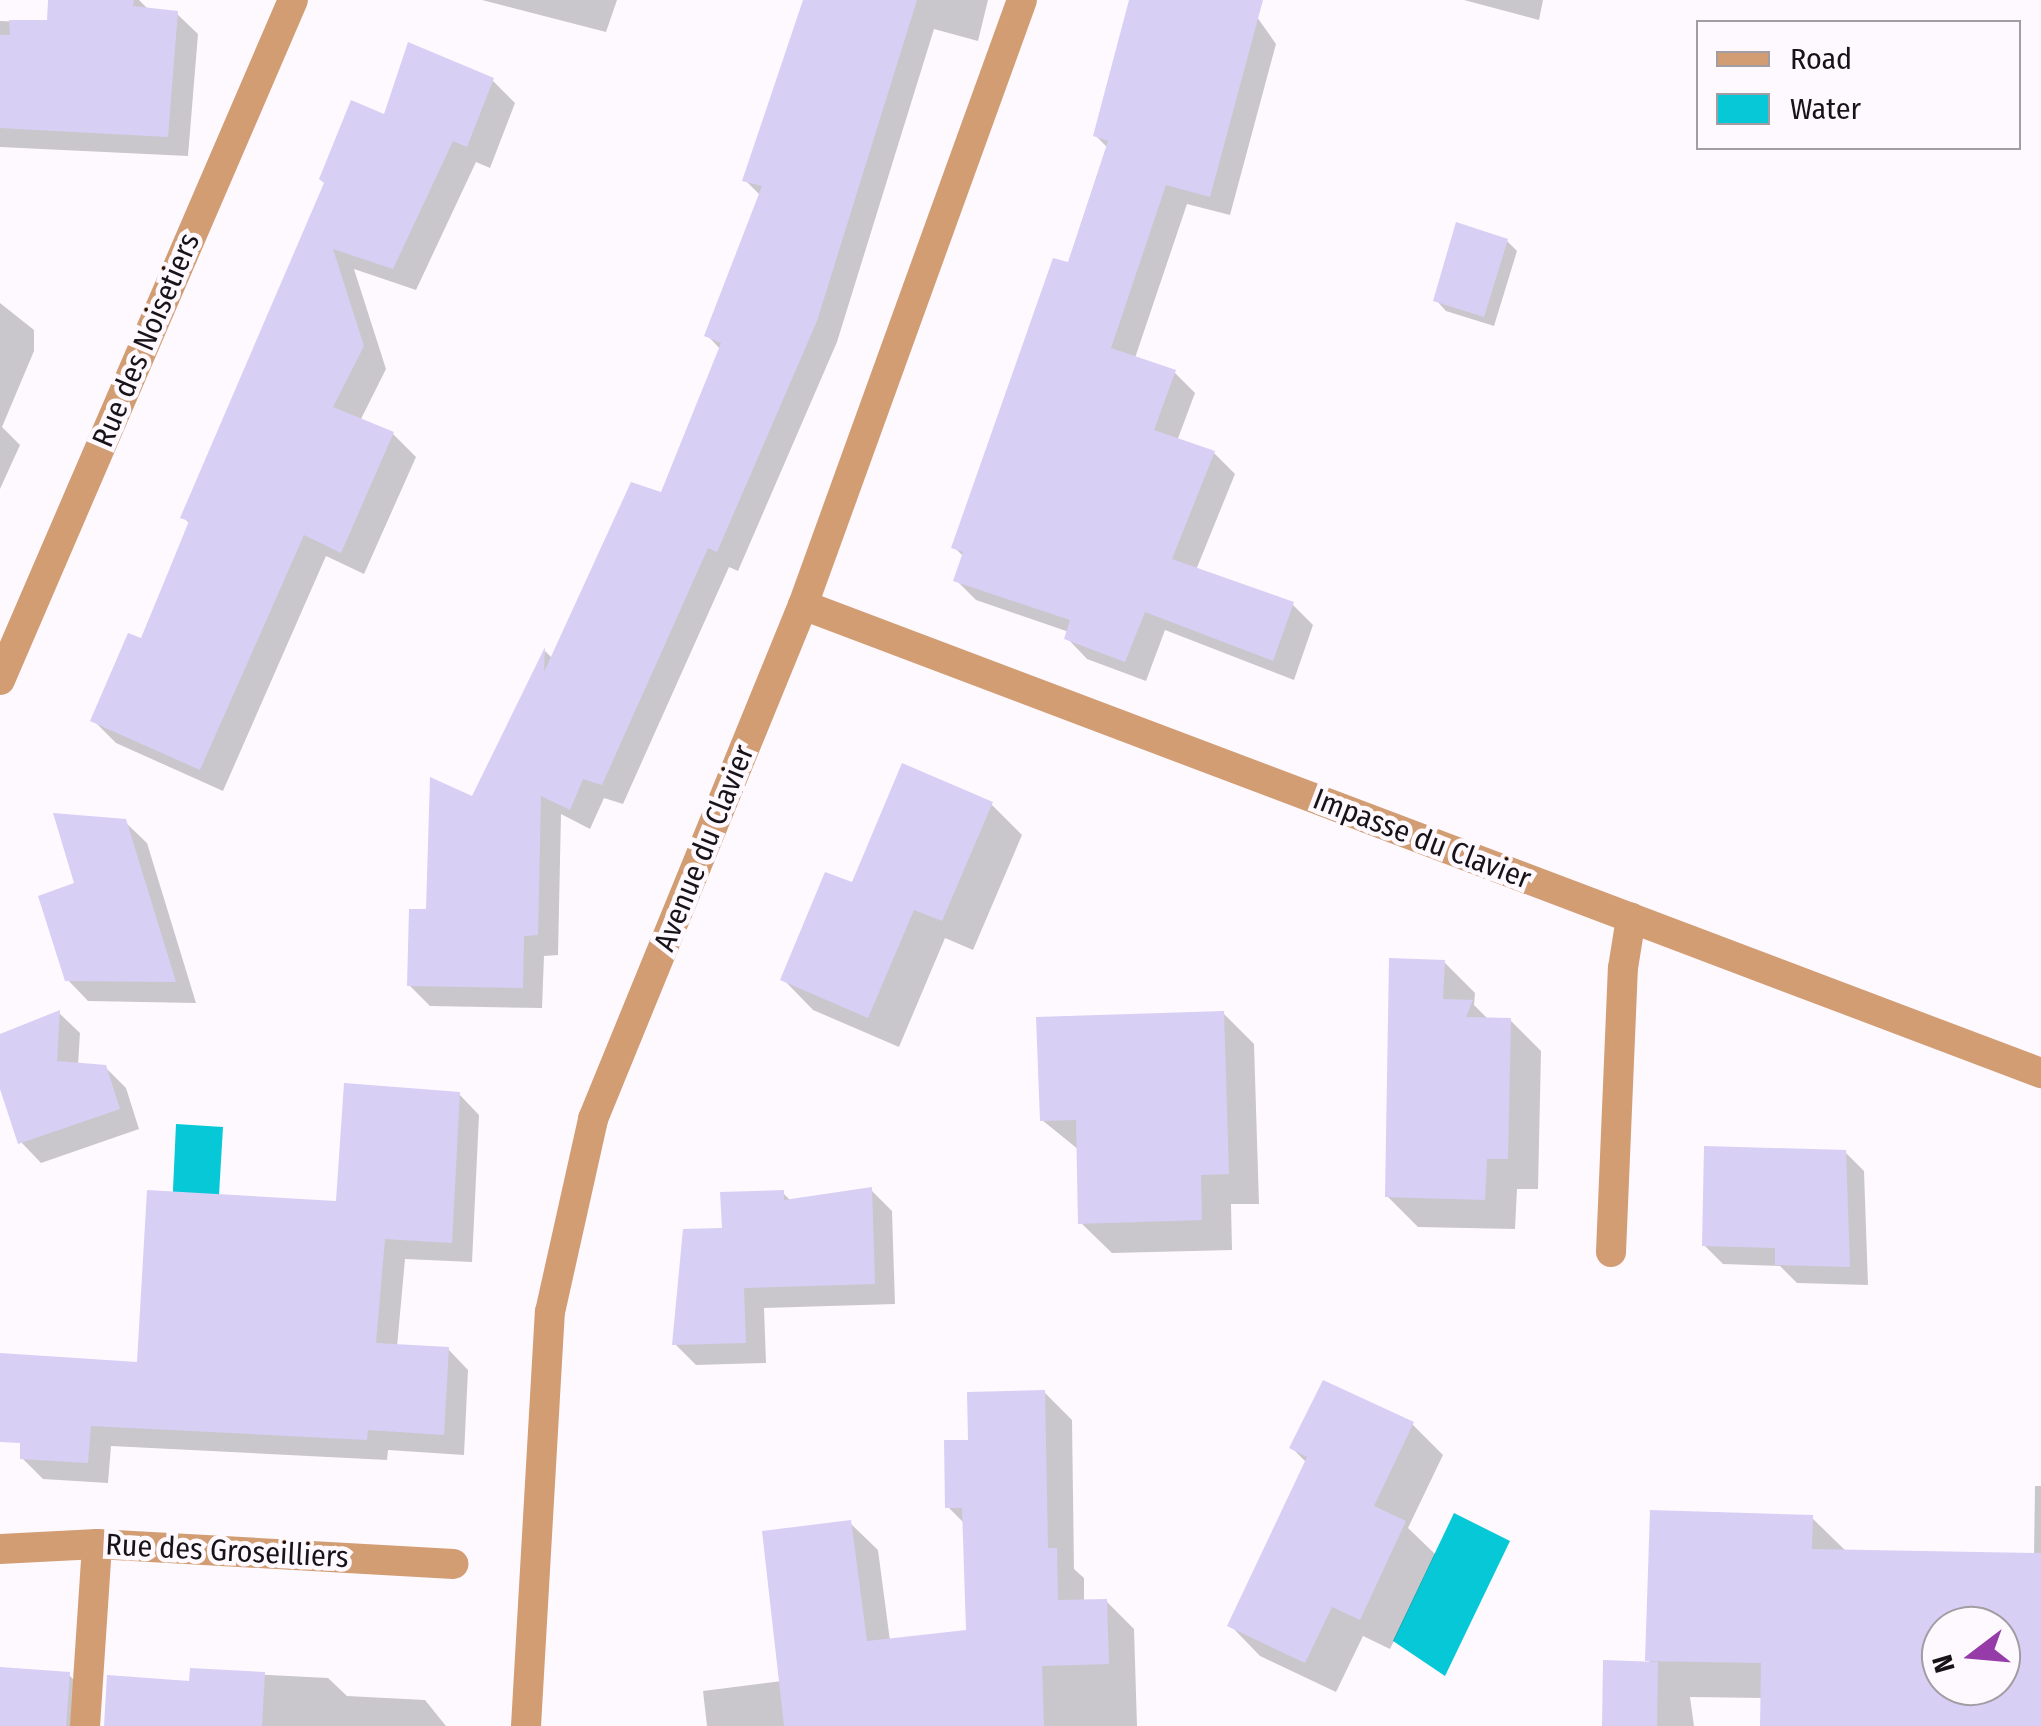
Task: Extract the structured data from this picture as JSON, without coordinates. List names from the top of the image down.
{
  "streets": {
    "street": [
      "Rue des Noisetiers",
      "Impasse du Clavier",
      "Avenue du Clavier",
      "Rue des Groseilliers"
    ]
  },
  "crossings": [
    ["Impasse du Clavier", "Avenue du Clavier"]
  ],
  "legend": ["Road", "Water"],
  "north": "left"
}
